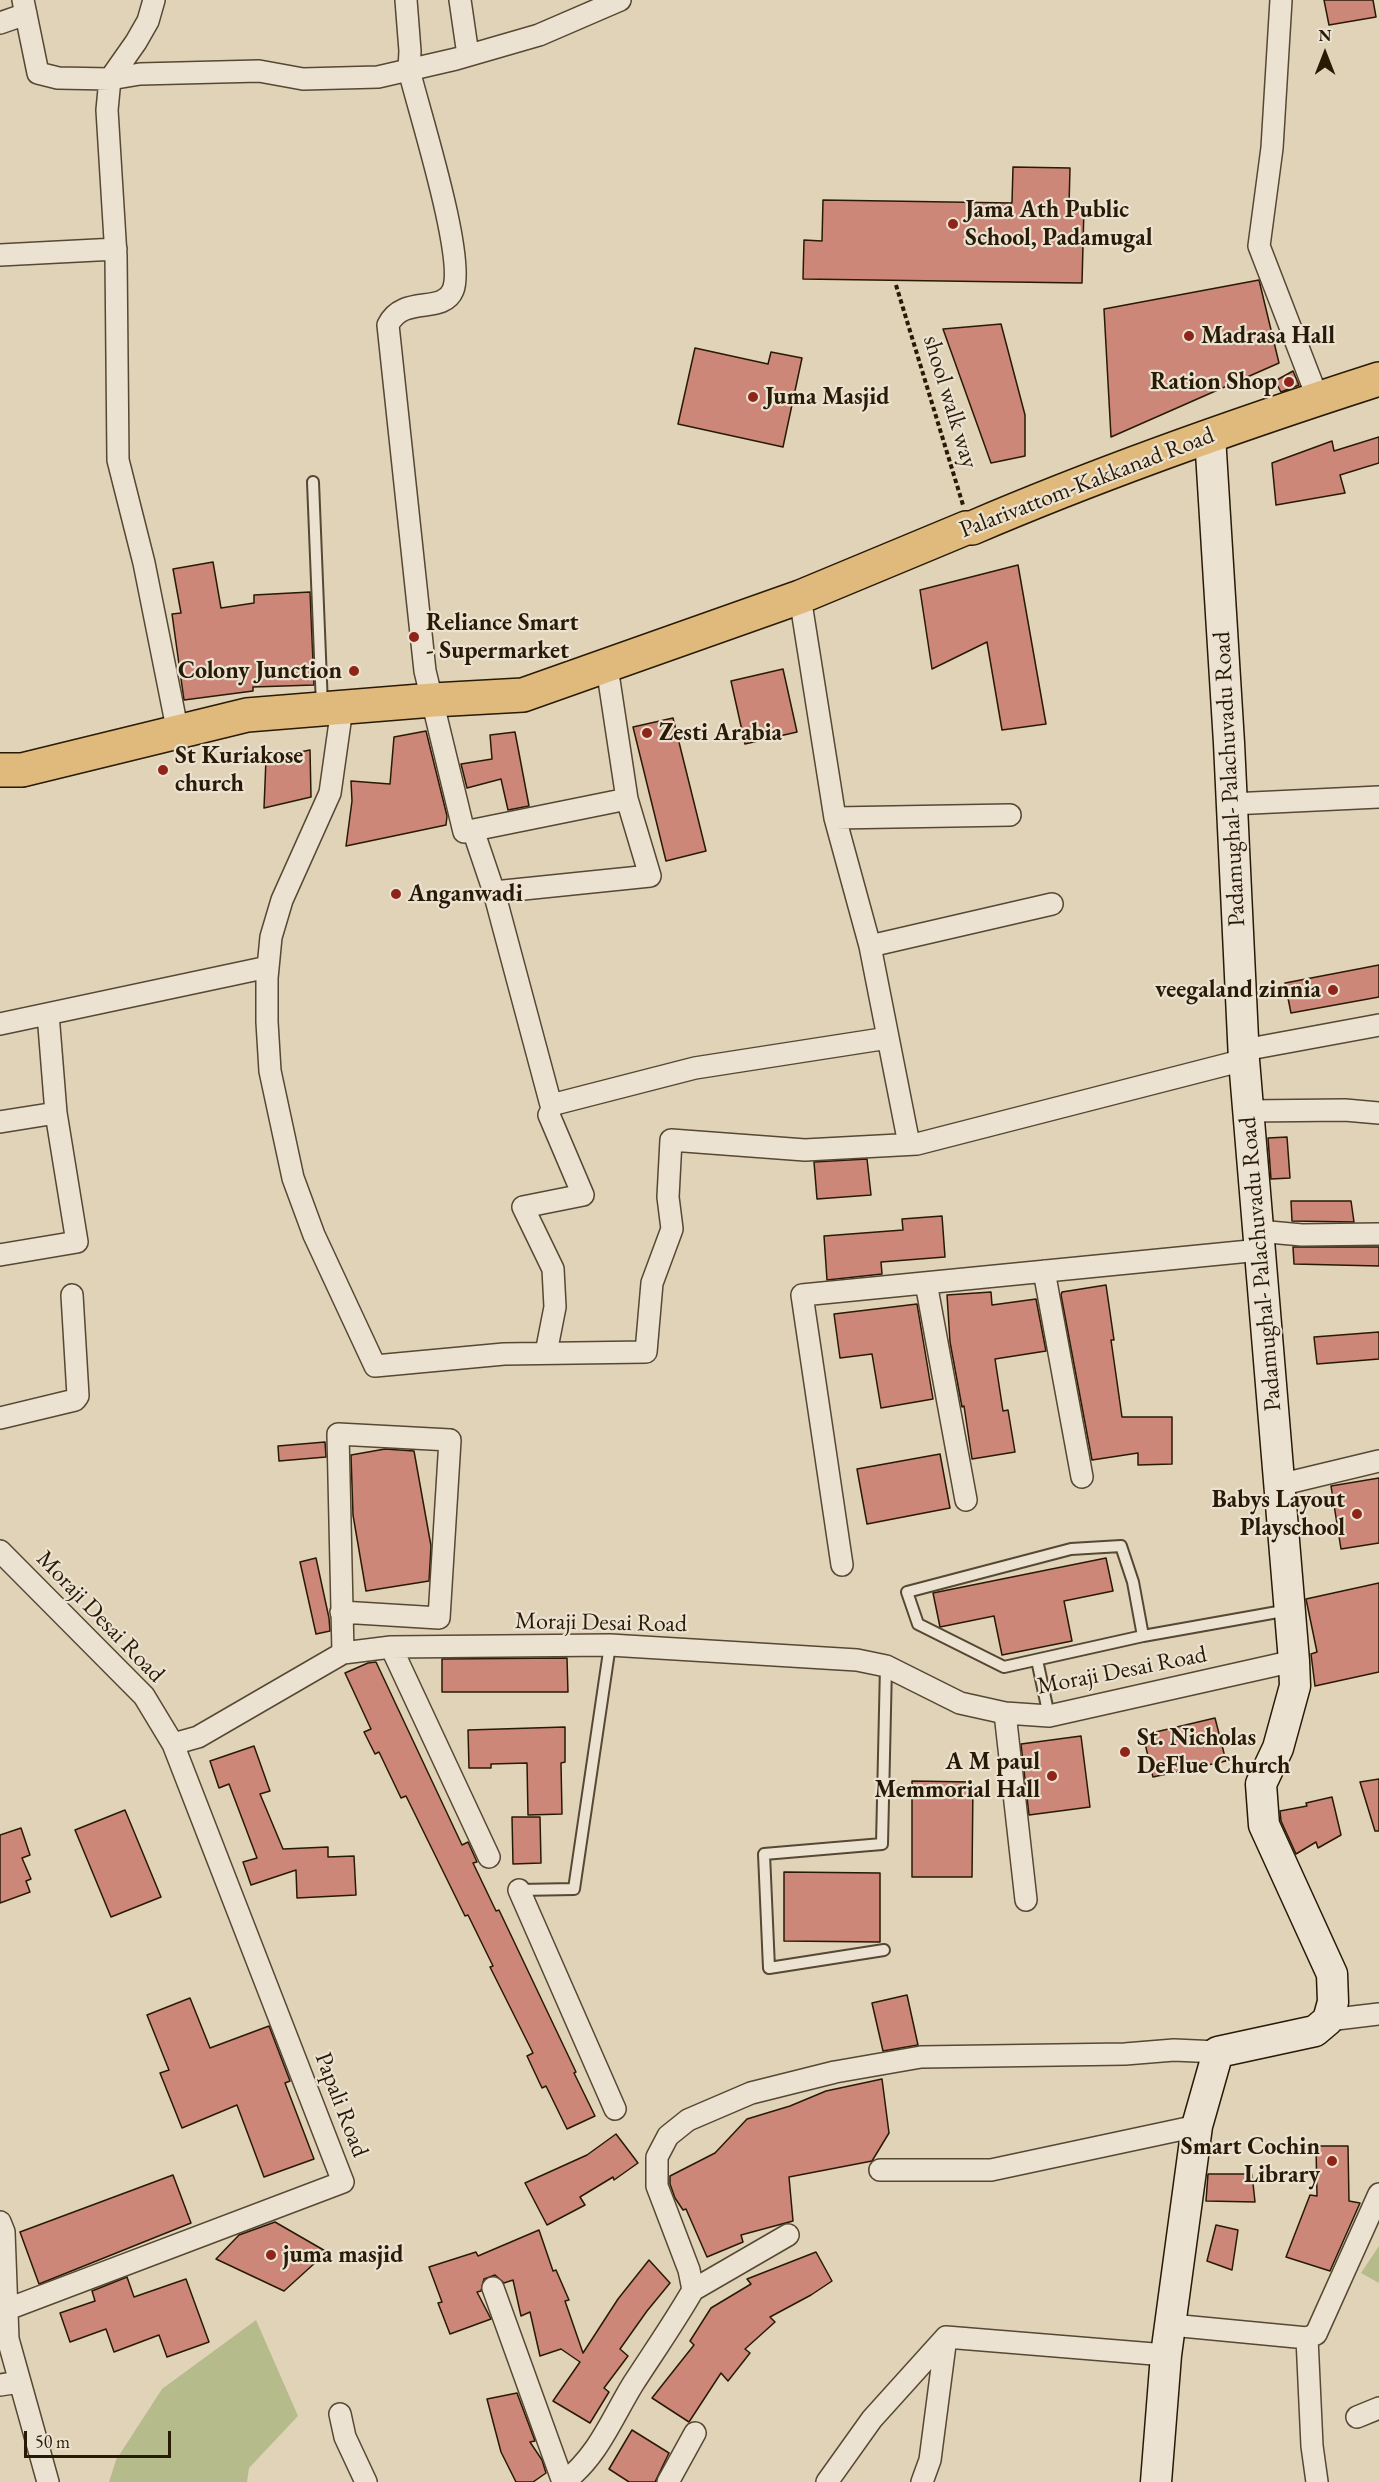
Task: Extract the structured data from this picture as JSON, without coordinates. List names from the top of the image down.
{
  "streets": {
    "main road": ["Palarivattom-Kakkanad Road", "Padamughal- Palachuvadu Road"],
    "street": ["Moraji Desai Road", "Papali Road"],
    "path": ["shool walk way"]
  },
  "crossings": [
    ["shool walk way", "Palarivattom-Kakkanad Road"],
    ["Palarivattom-Kakkanad Road", "Padamughal- Palachuvadu Road"],
    ["Padamughal- Palachuvadu Road", "Moraji Desai Road"],
    ["Moraji Desai Road", "Papali Road"]
  ],
  "places": [
    "Jama Ath Public School, Padamugal",
    "Madrasa Hall",
    "Ration Shop",
    "Juma Masjid",
    "Reliance Smart - Supermarket",
    "Colony Junction",
    "Zesti Arabia",
    "St Kuriakose church",
    "Anganwadi",
    "veegaland zinnia",
    "Babys Layout Playschool",
    "St. Nicholas DeFlue Church",
    "A M paul Memmorial Hall",
    "Smart Cochin Library",
    "juma masjid"
  ],
  "scale_bar": "50 m",
  "north": "top"
}
